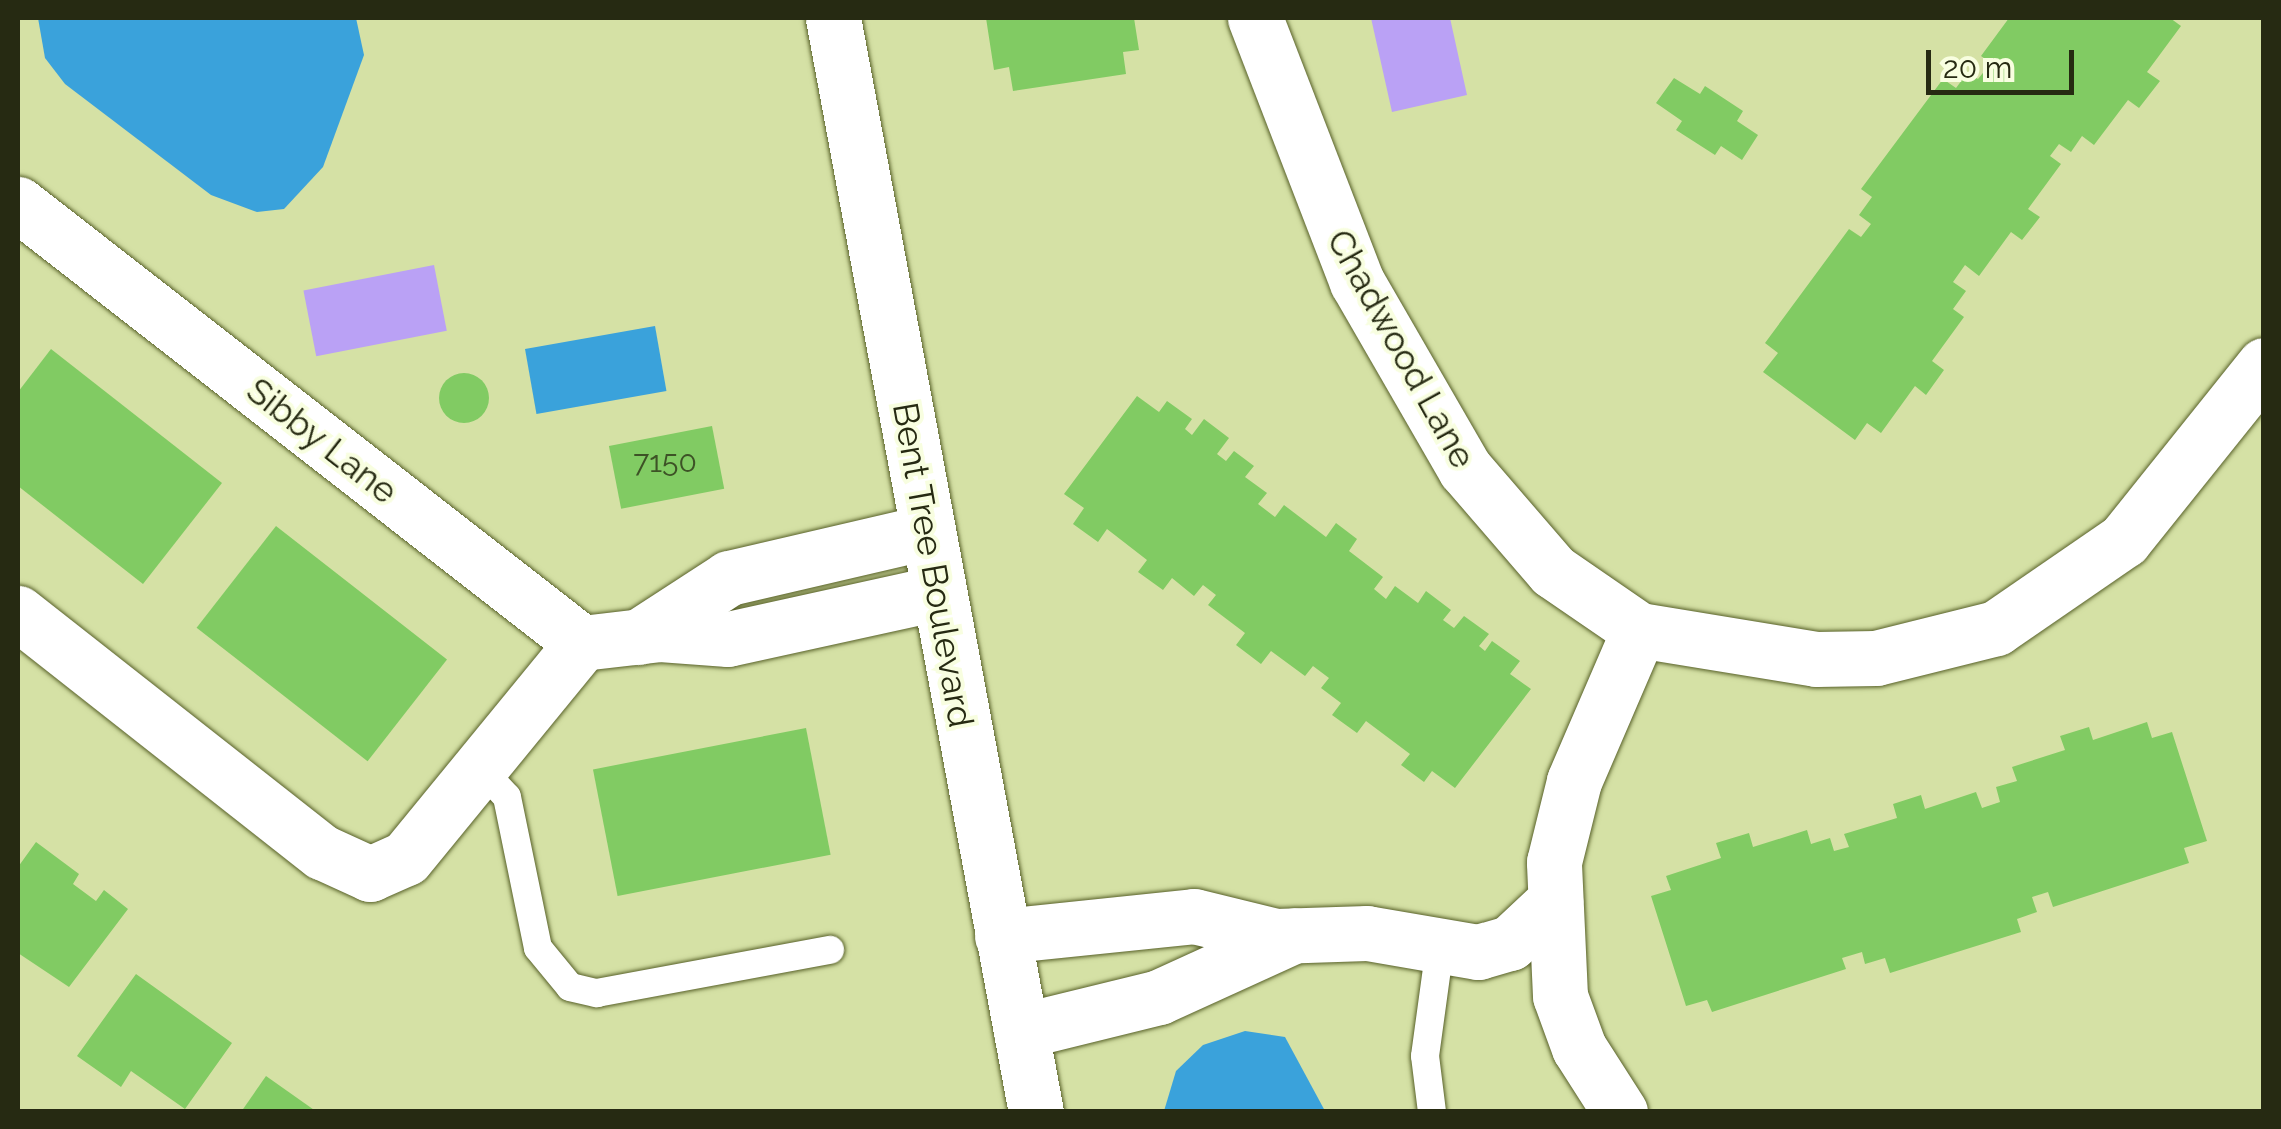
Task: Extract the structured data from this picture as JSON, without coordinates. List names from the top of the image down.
{
  "streets": {
    "street": ["Chadwood Lane", "Sibby Lane", "Bent Tree Boulevard"]
  },
  "house_numbers": ["7150"],
  "scale_bar": "20 m"
}
